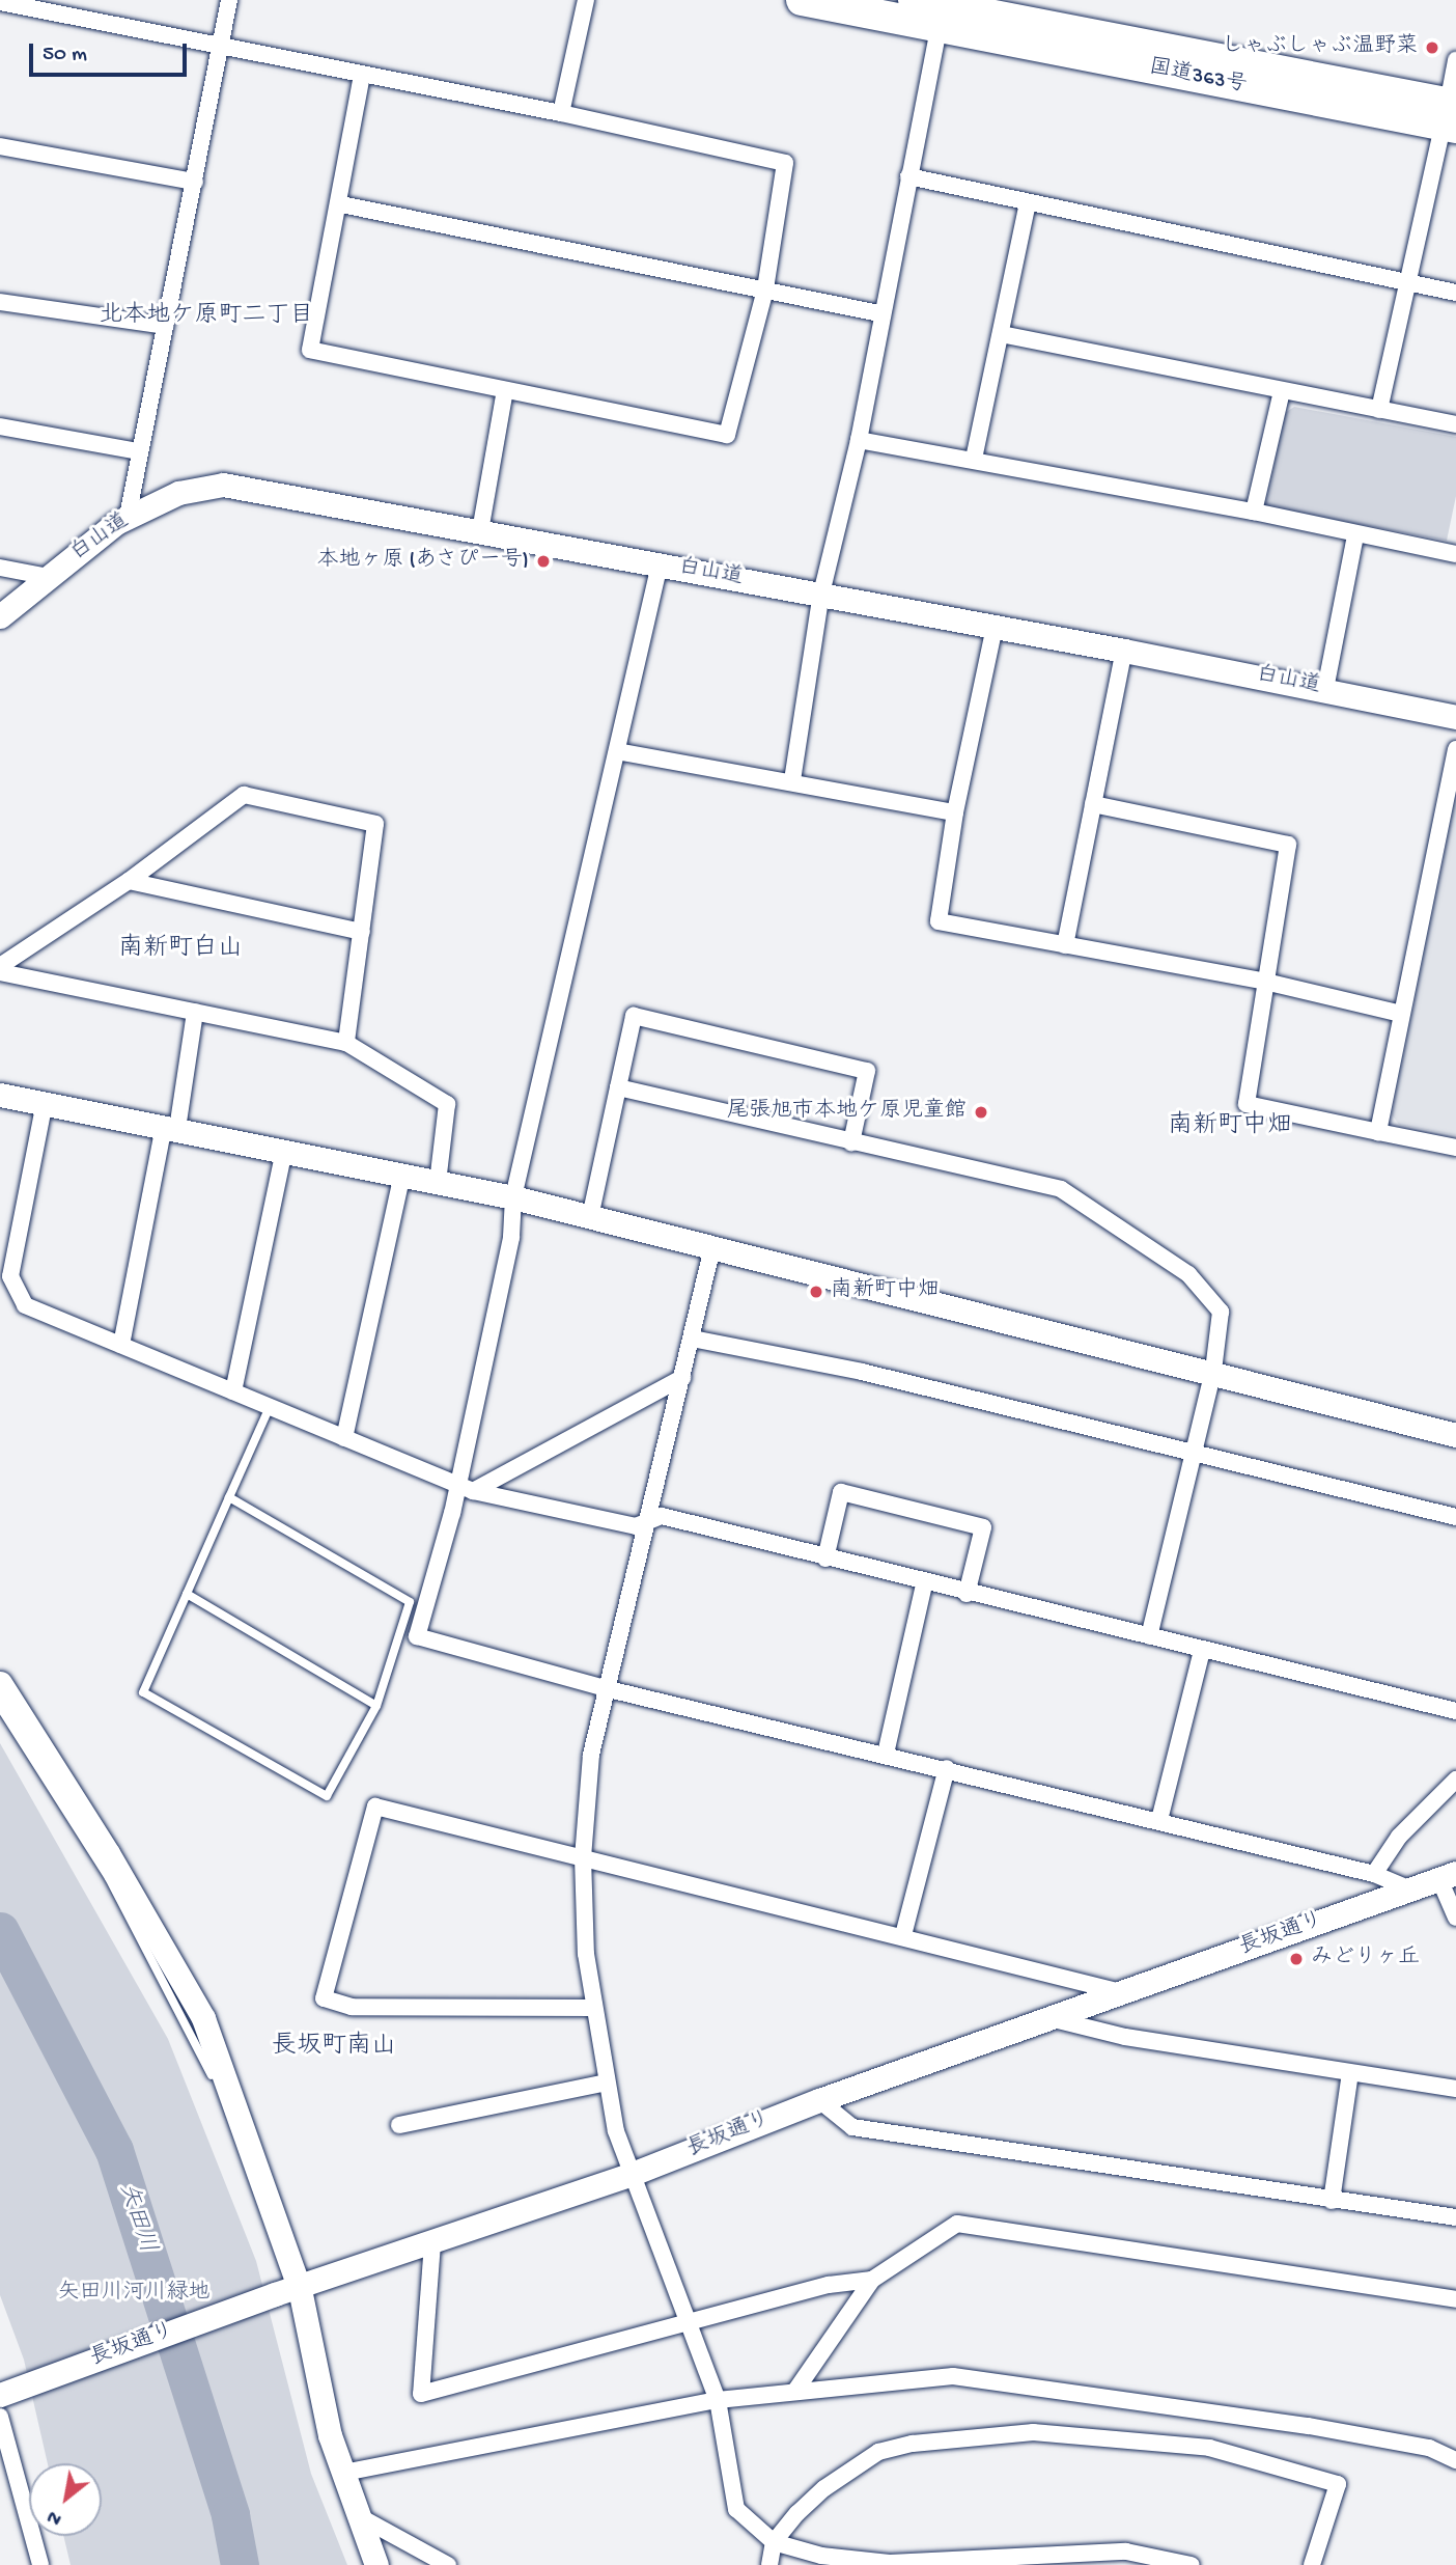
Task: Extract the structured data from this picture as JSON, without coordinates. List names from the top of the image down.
{
  "streets": {
    "highway": ["国道363号"],
    "street": ["白山道", "長坂通り"]
  },
  "districts": [
    "北本地ケ原町二丁目",
    "南新町白山",
    "南新町中畑",
    "長坂町南山"
  ],
  "water": ["矢田川"],
  "parks": ["矢田川河川緑地"],
  "places": [
    "しゃぶしゃぶ温野菜",
    "本地ヶ原 (あさぴー号)",
    "尾張旭市本地ケ原児童館",
    "南新町中畑",
    "みどりヶ丘"
  ],
  "scale_bar": "50 m",
  "north": "bottom left"
}
